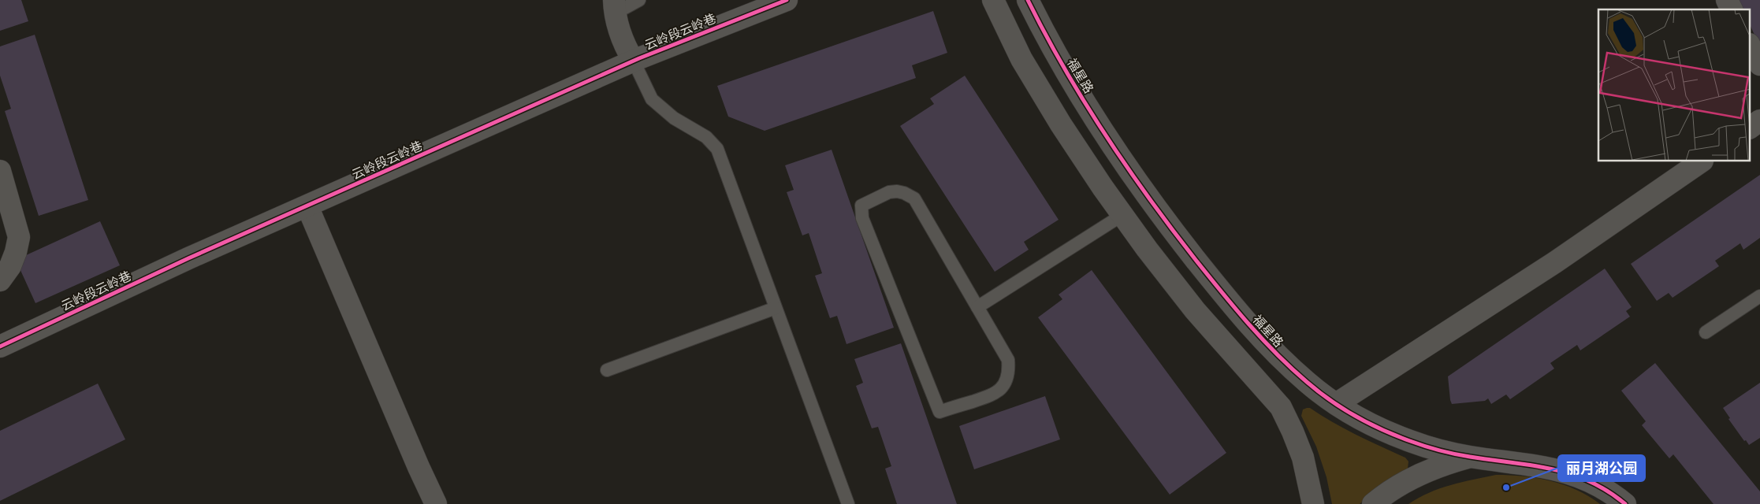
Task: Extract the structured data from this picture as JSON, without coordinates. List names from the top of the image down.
{
  "streets": {
    "street": ["云岭段云岭巷", "福星路"]
  },
  "places": ["丽月湖公园"]
}
